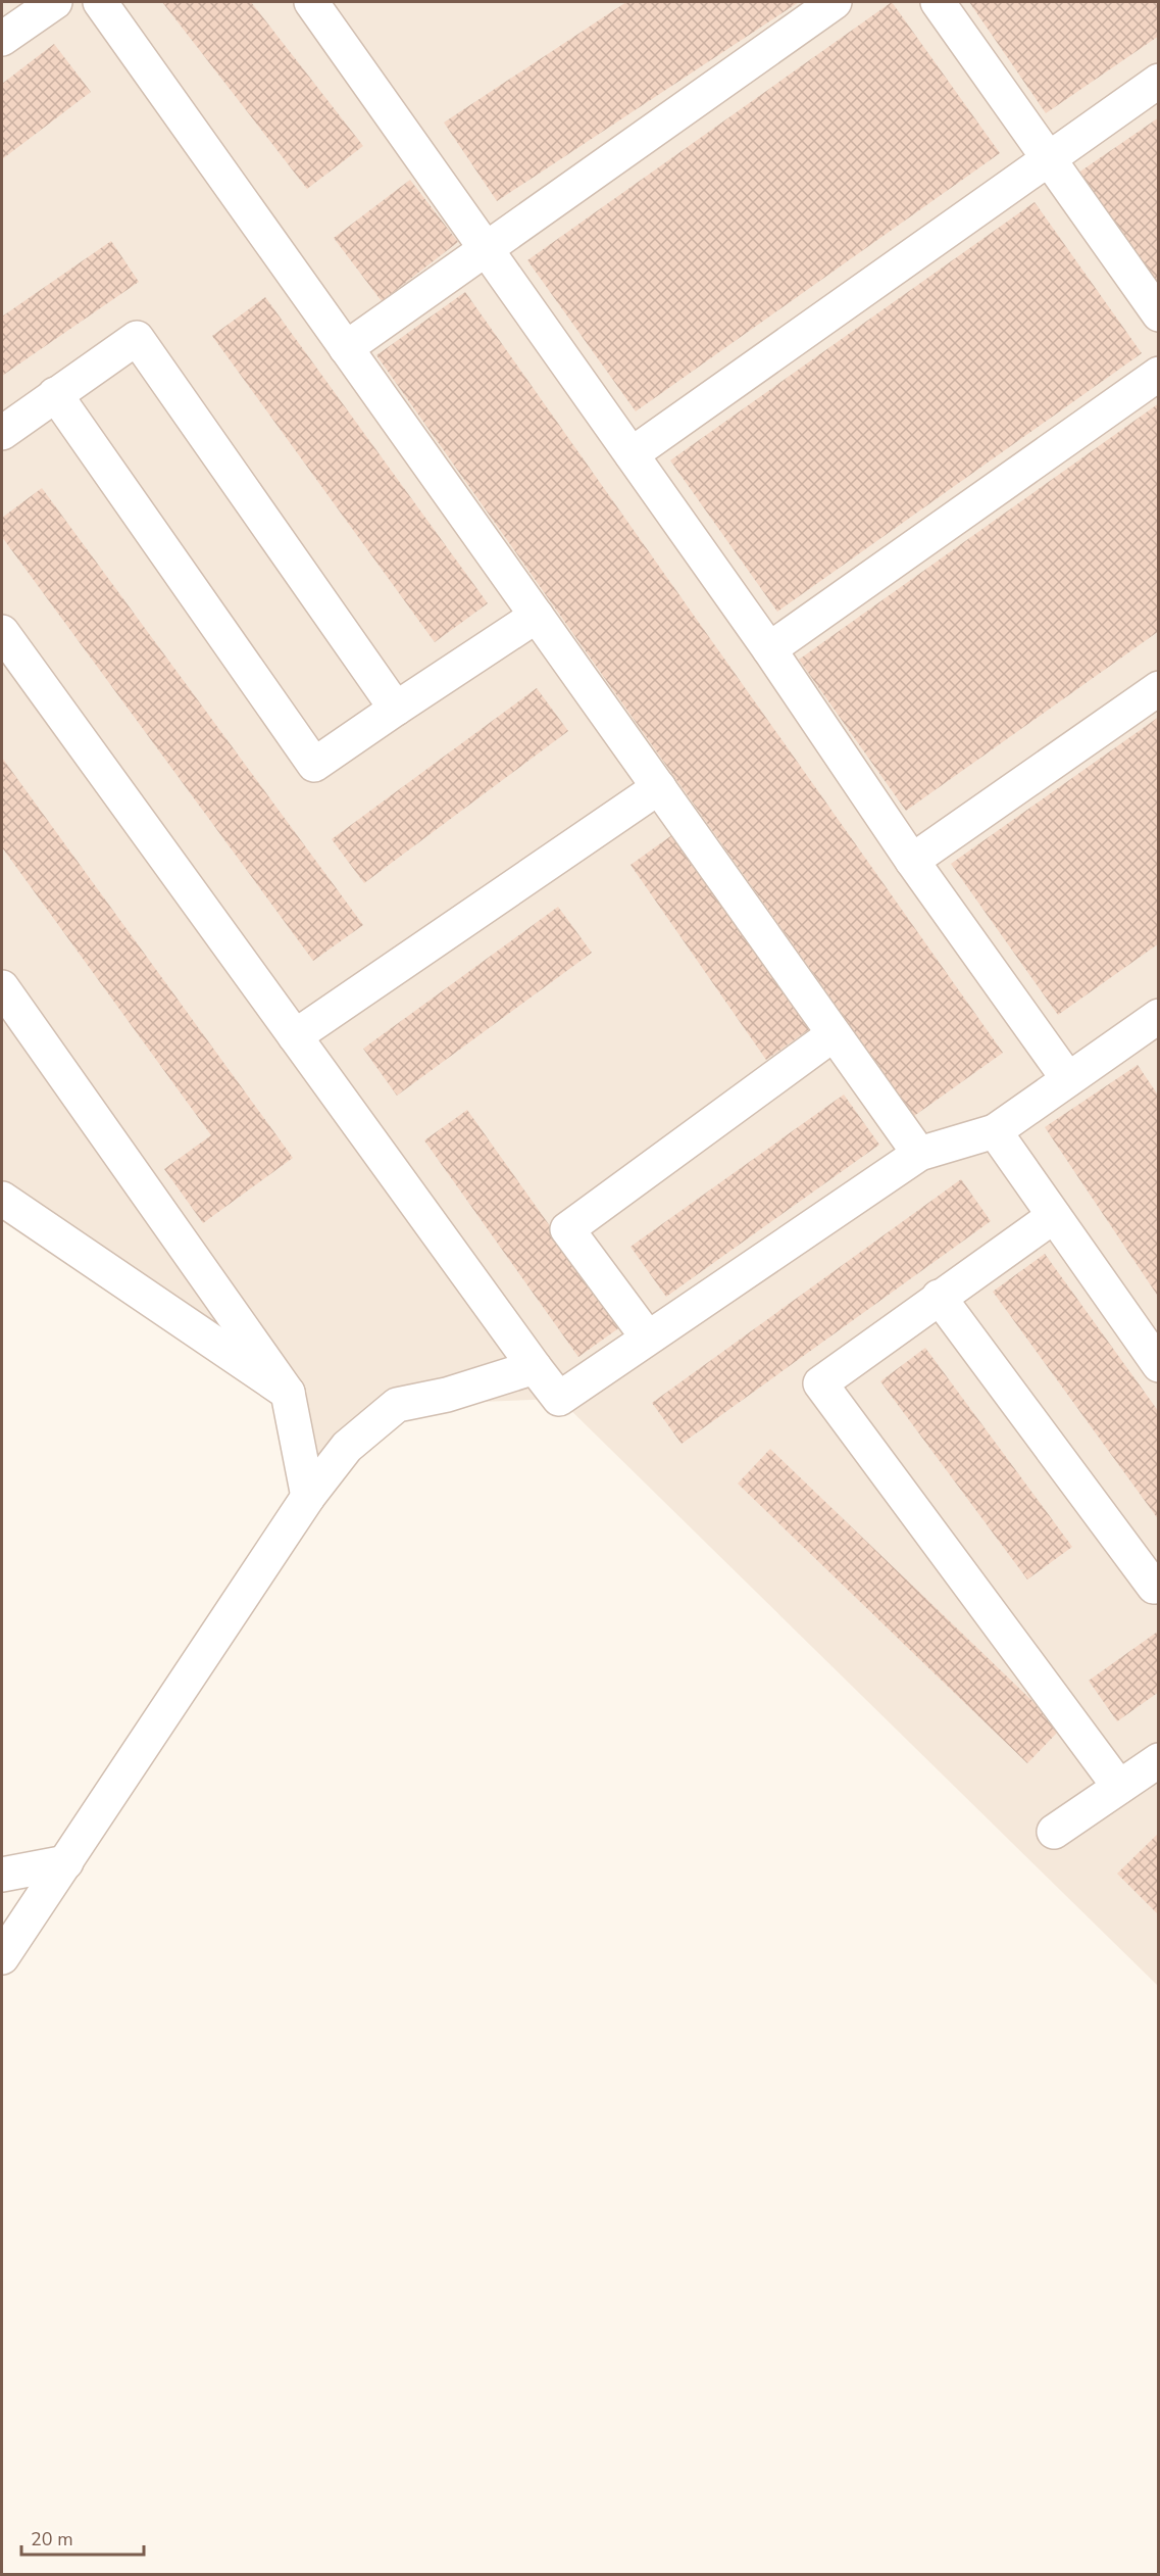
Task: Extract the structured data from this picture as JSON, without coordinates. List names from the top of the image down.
{
  "scale_bar": "20 m"
}
